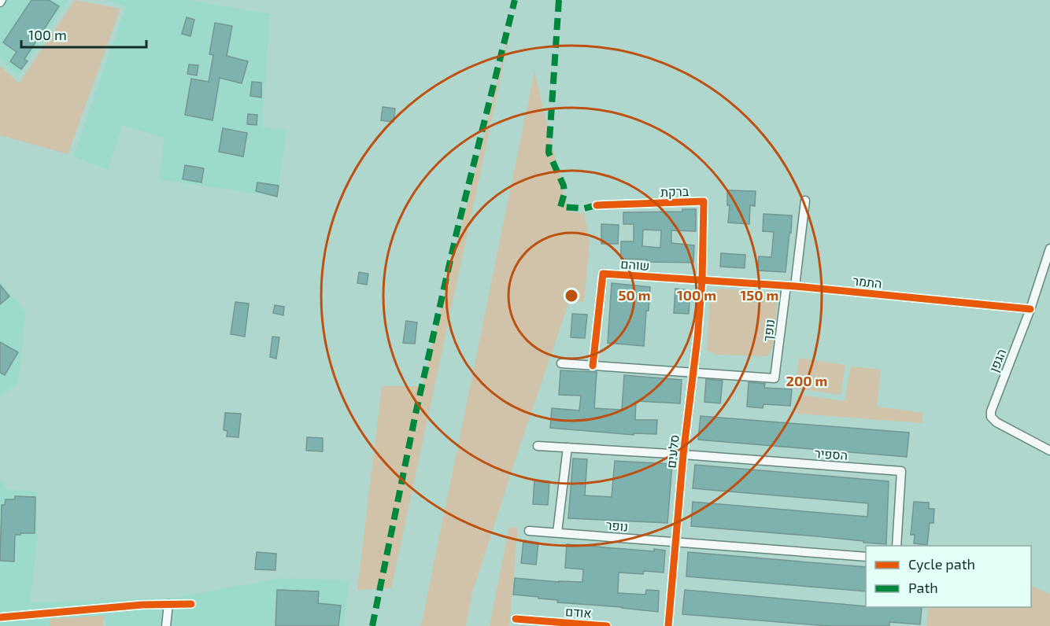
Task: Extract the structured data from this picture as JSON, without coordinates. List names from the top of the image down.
{
  "streets": {
    "street": [
      "ברקת",
      "שוהם",
      "התמר",
      "נופך",
      "הגפן",
      "סלעים",
      "הספיר",
      "נופר",
      "אודם"
    ]
  },
  "crossings": [
    ["ברקת", "שוהם"],
    ["ברקת", "התמר"],
    ["ברקת", "סלעים"],
    ["שוהם", "התמר"],
    ["שוהם", "סלעים"],
    ["התמר", "נופך"],
    ["התמר", "הגפן"],
    ["התמר", "סלעים"],
    ["נופך", "סלעים"],
    ["סלעים", "הספיר"],
    ["סלעים", "נופר"]
  ],
  "legend": ["Cycle path", "Path"],
  "scale_bar": "100 m",
  "rings": [
    "50 m",
    "100 m",
    "150 m",
    "200 m"
  ]
}
